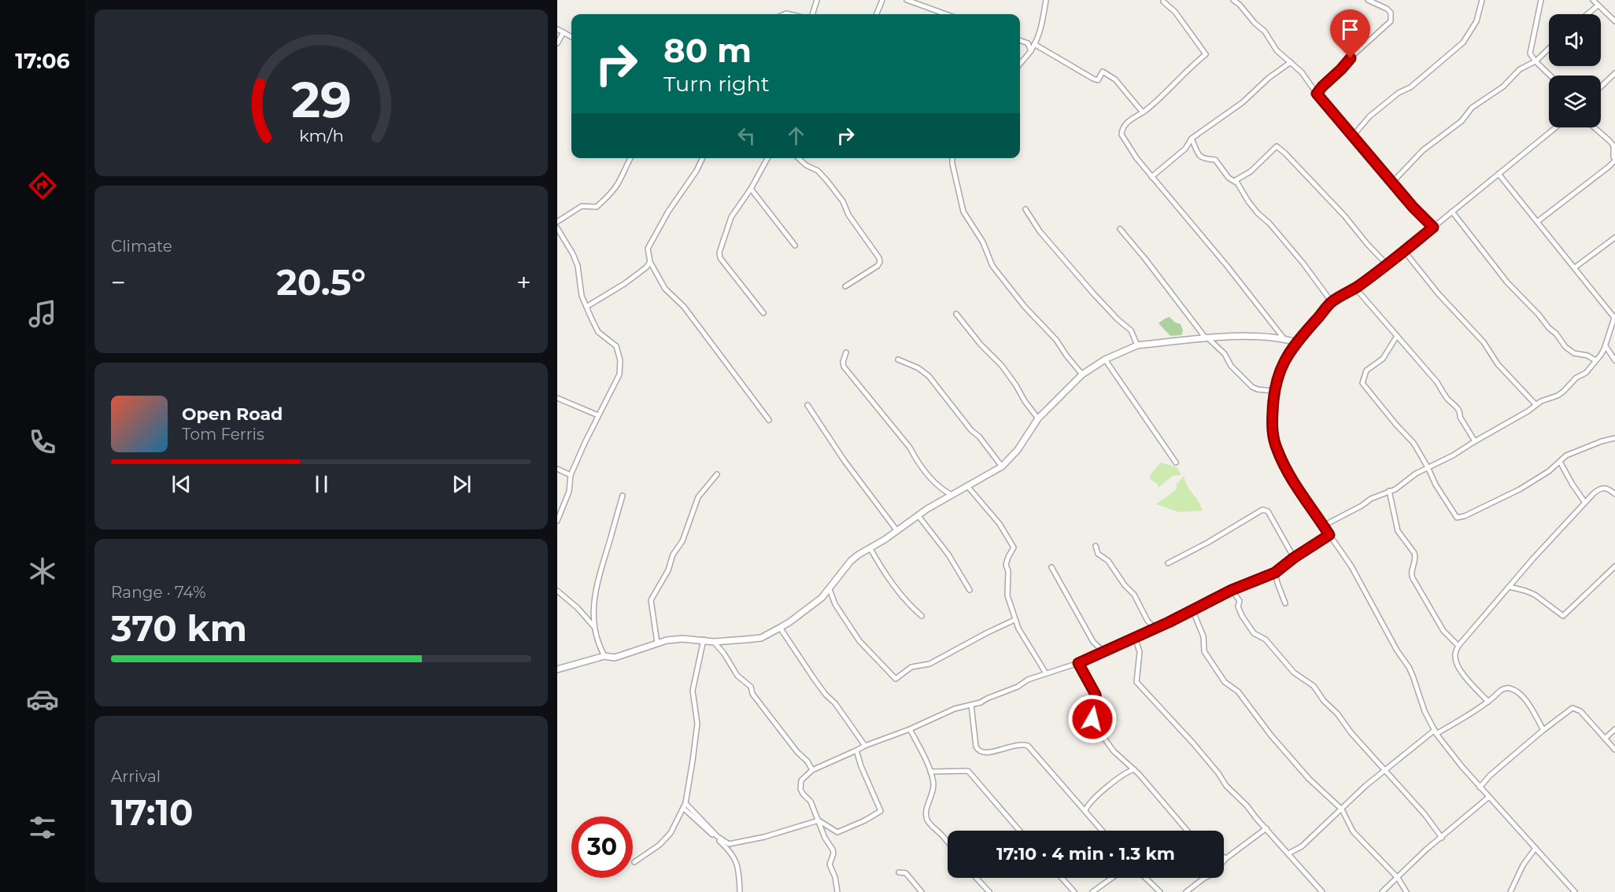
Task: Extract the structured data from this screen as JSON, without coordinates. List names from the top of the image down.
{
  "page": {
    "tabs": "17:06",
    "turn": ["80 m", "Turn right"],
    "tile": [
      "Climate",
      ["Range · 74%", "370 km"],
      ["Arrival", "17:10"]
    ],
    "heat": ["−", "20.5°", "+"],
    "song": ["Open Road", "Tom Ferris"],
    "limit": "30",
    "trip": "17:10 · 4 min · 1.3 km",
    "gauge": ["29", "km/h"]
  }
}
